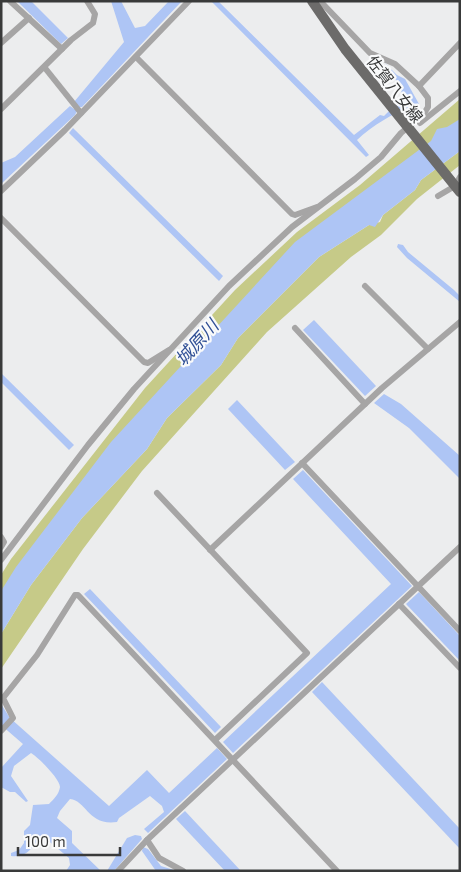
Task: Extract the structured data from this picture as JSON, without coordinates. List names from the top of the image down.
{
  "streets": {
    "main road": ["佐賀八女線"]
  },
  "water": ["城原川"],
  "scale_bar": "100 m"
}
